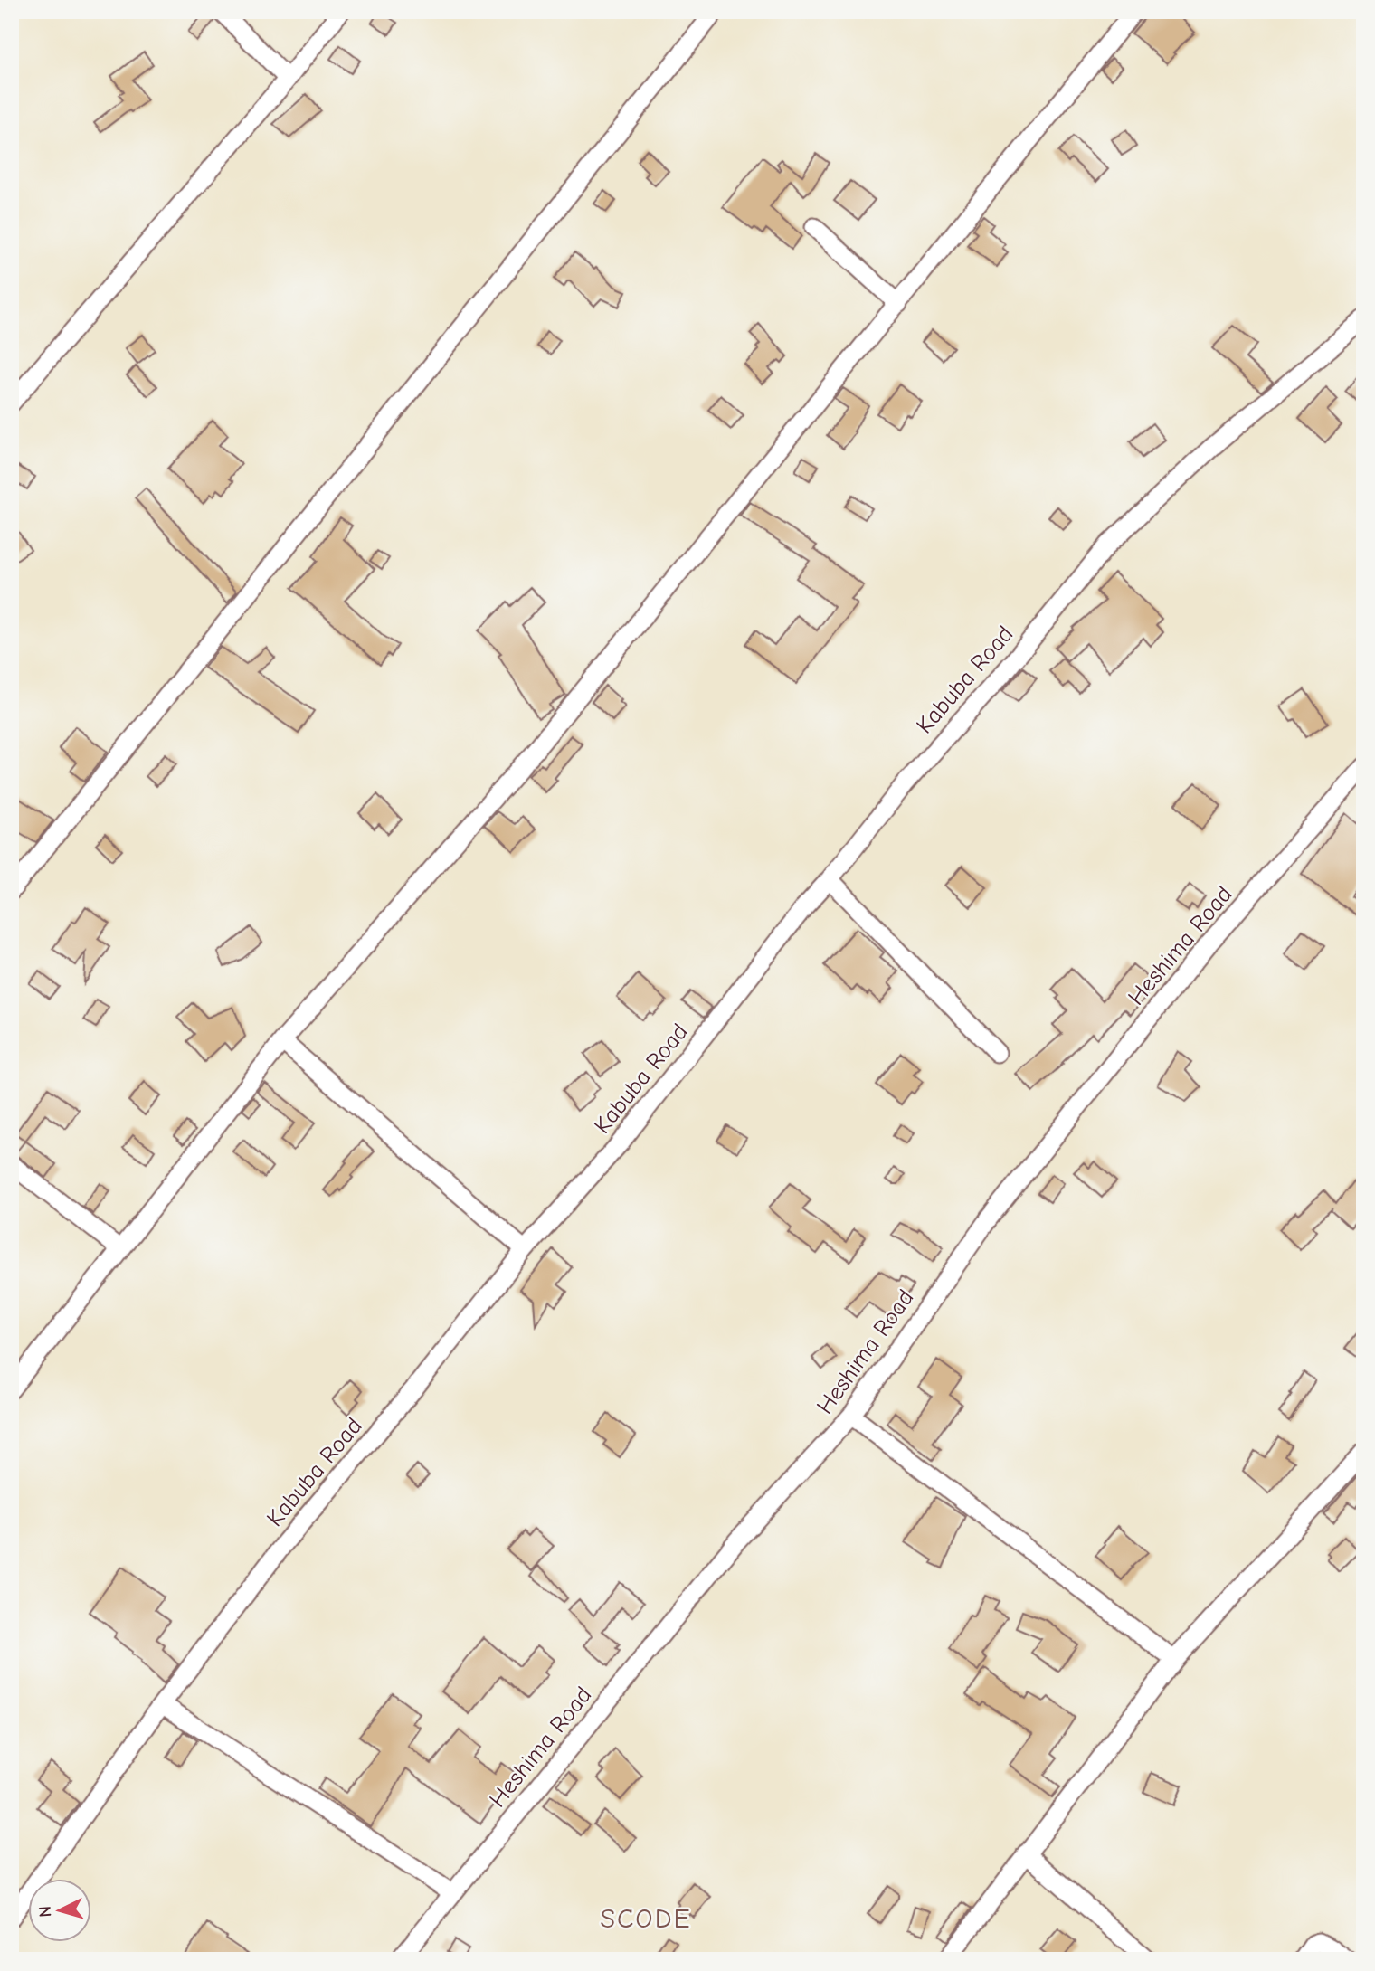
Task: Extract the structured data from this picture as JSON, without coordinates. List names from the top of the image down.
{
  "streets": {
    "street": ["Kabuba Road", "Heshima Road"]
  },
  "districts": ["SCODE"],
  "north": "left"
}
